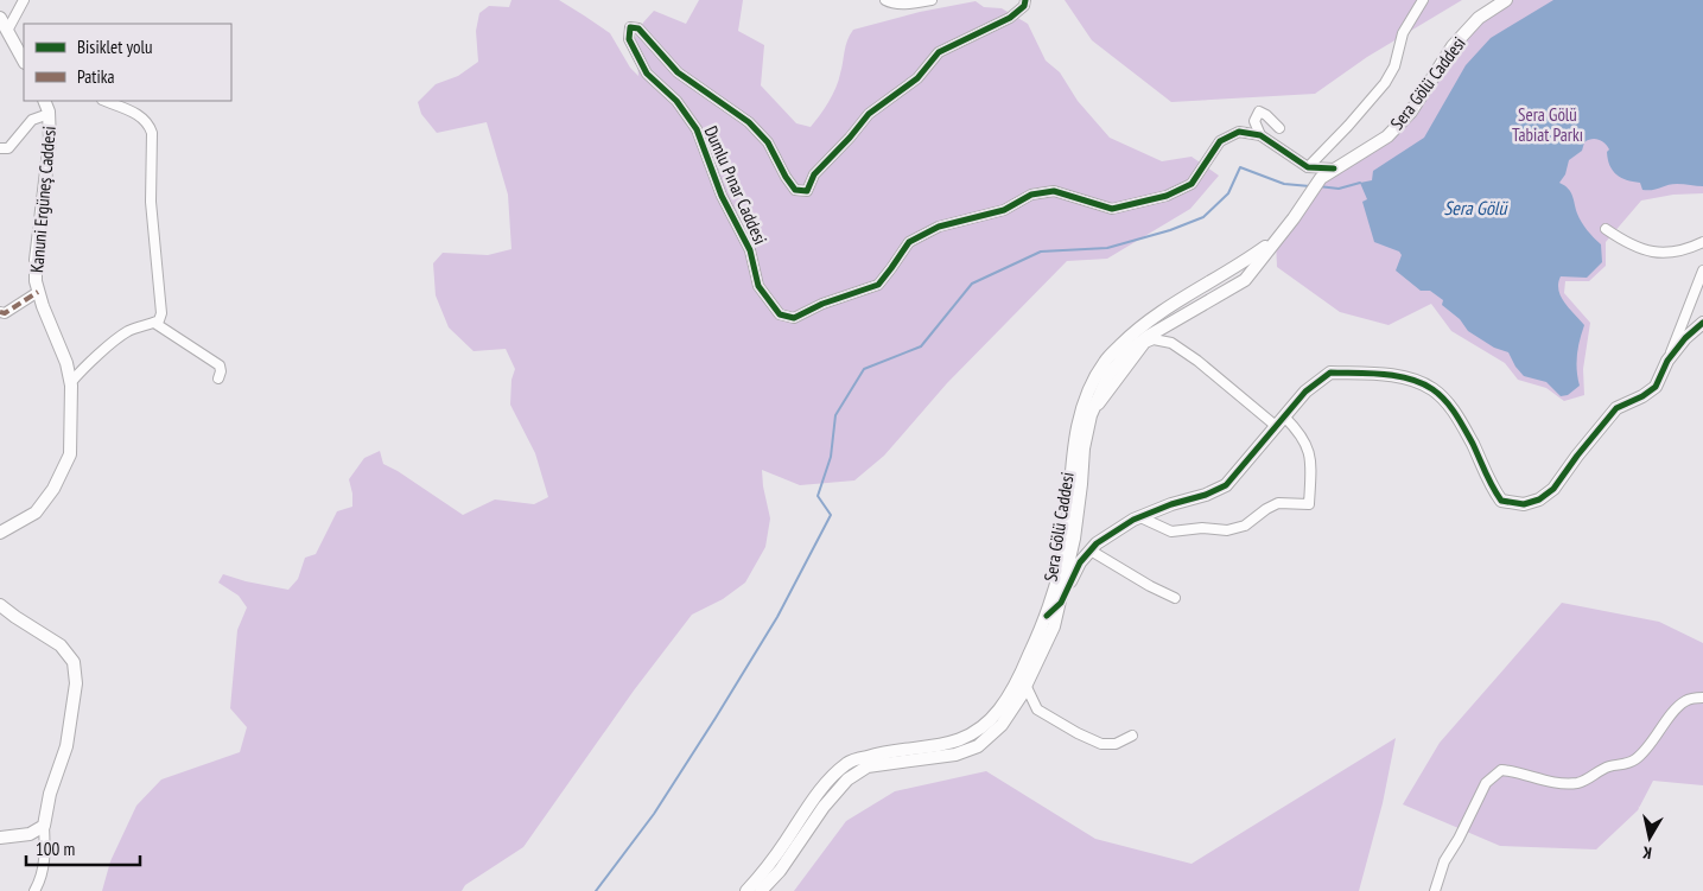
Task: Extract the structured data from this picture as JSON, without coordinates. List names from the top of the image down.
{
  "streets": {
    "main road": ["Sera Gölü Caddesi", "Kanuni Ergüneş Caddesi"],
    "street": ["Dumlu Pınar Caddesi"]
  },
  "water": ["Sera Gölü"],
  "parks": ["Sera Gölü Tabiat Parkı"],
  "legend": ["Bisiklet yolu", "Patika"],
  "scale_bar": "100 m",
  "north": "bottom"
}
